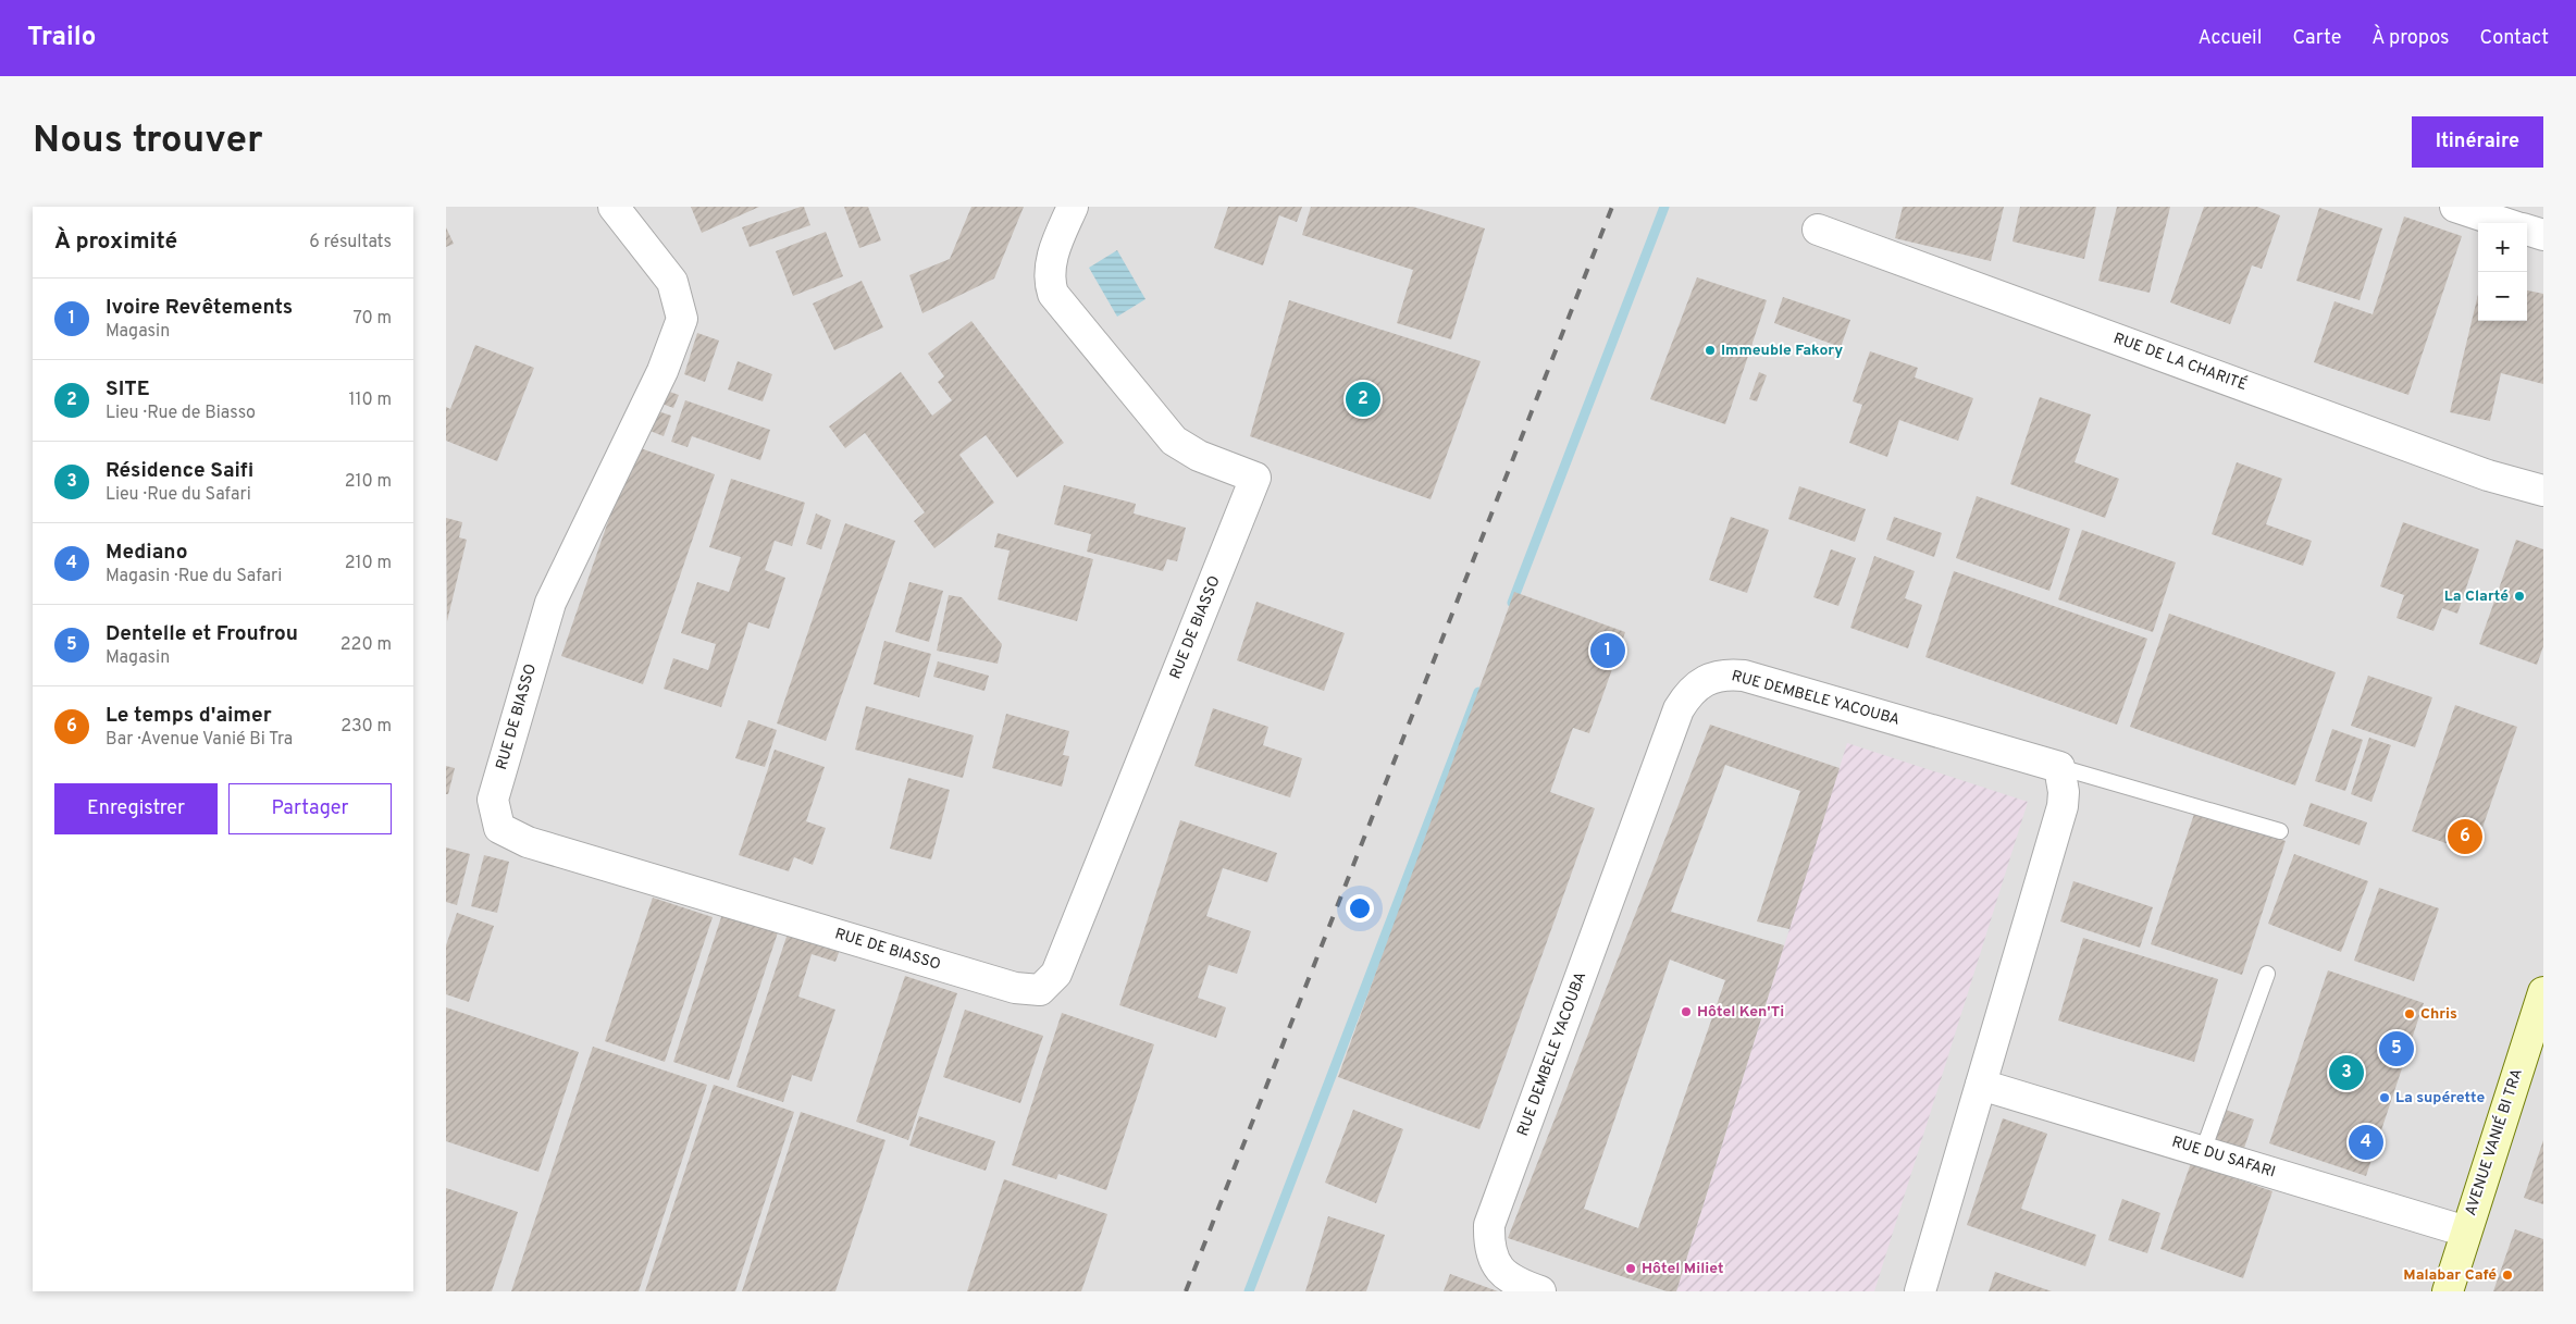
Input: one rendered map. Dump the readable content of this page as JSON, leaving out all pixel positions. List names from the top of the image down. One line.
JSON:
{"streets":{"street":["RUE DE LA CHARITÉ","RUE DE BIASSO","RUE DEMBELE YACOUBA","AVENUE VANIÉ BI TRA","RUE DU SAFARI"]},"crossings":[["AVENUE VANIÉ BI TRA","RUE DU SAFARI"]],"places":["Immeuble Fakory","La Clarté","Hôtel Ken'Ti","Chris","La supérette","Hôtel Miliet","Malabar Café"],"page":{"header":"Trailo","nav":["Accueil","Carte","À propos","Contact"],"buttons":["Itinéraire",["Enregistrer","Partager"]],"title":"Nous trouver","heading":["À proximité","6 résultats"],"map_buttons":["+","−"],"list":[{"mark":"1","name":"Ivoire Revêtements","note":"Magasin","value":"70 m"},{"mark":"2","name":"SITE","note":"Lieu · Rue de Biasso","value":"110 m"},{"mark":"3","name":"Résidence Saifi","note":"Lieu · Rue du Safari","value":"210 m"},{"mark":"4","name":"Mediano","note":"Magasin · Rue du Safari","value":"210 m"},{"mark":"5","name":"Dentelle et Froufrou","note":"Magasin","value":"220 m"},{"mark":"6","name":"Le temps d'aimer","note":"Bar · Avenue Vanié Bi Tra","value":"230 m"}],"pins":["2","1","6","5","3","4"]}}
